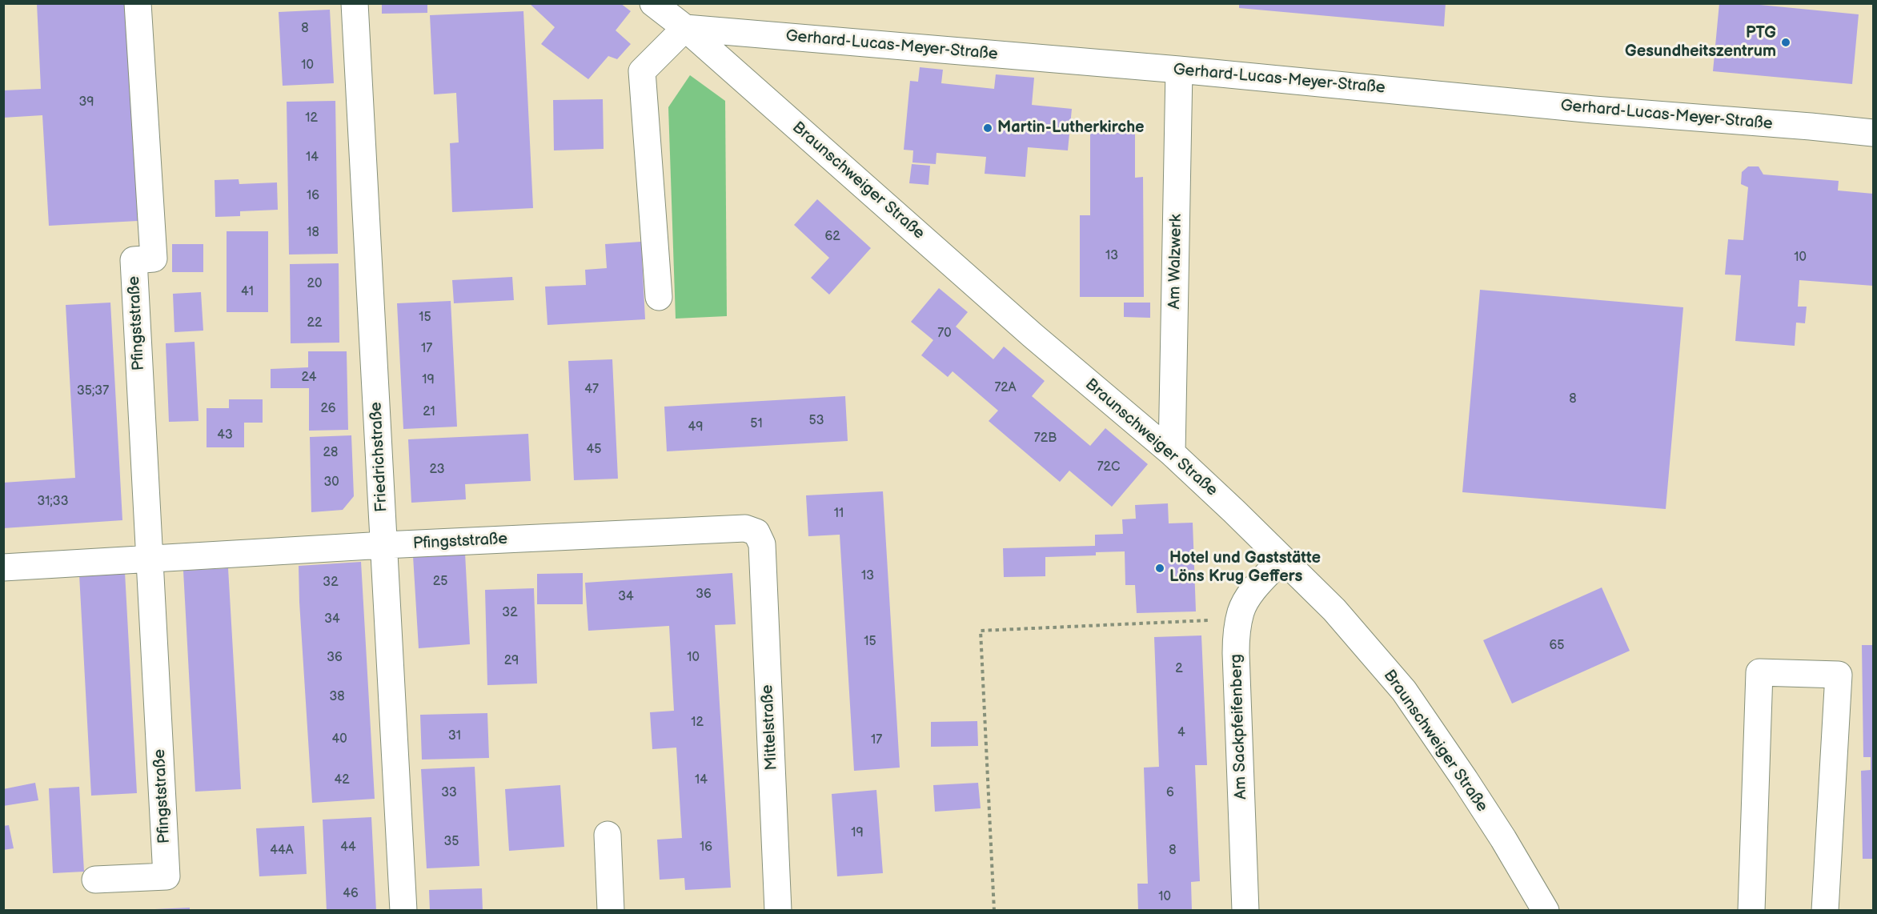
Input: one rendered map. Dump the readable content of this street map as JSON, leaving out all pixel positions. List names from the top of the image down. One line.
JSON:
{"streets":{"street":["Gerhard-Lucas-Meyer-Straße","Braunschweiger Straße","Am Walzwerk","Pfingststraße","Friedrichstraße","Am Sackpfeifenberg","Mittelstraße"]},"crossings":[["Gerhard-Lucas-Meyer-Straße","Braunschweiger Straße"],["Gerhard-Lucas-Meyer-Straße","Am Walzwerk"],["Braunschweiger Straße","Am Walzwerk"],["Braunschweiger Straße","Am Sackpfeifenberg"],["Pfingststraße","Friedrichstraße"],["Pfingststraße","Mittelstraße"]],"places":["PTG Gesundheitszentrum","Martin-Lutherkirche","Hotel und Gaststätte Löns Krug Geffers"],"house_numbers":["8","10","39","12","14","16","18","62","13","10","20","41","15","22","70","17","24","19","72A","47","35;37","8","26","21","53","51","49","43","72B","45","28","72C","23","30","31;33","11","13","25","32","36","34","32","34","15","65","36","10","29","2","38","12","4","31","40","17","42","14","33","6","19","35","44","16","44A","8","46","10"]}
